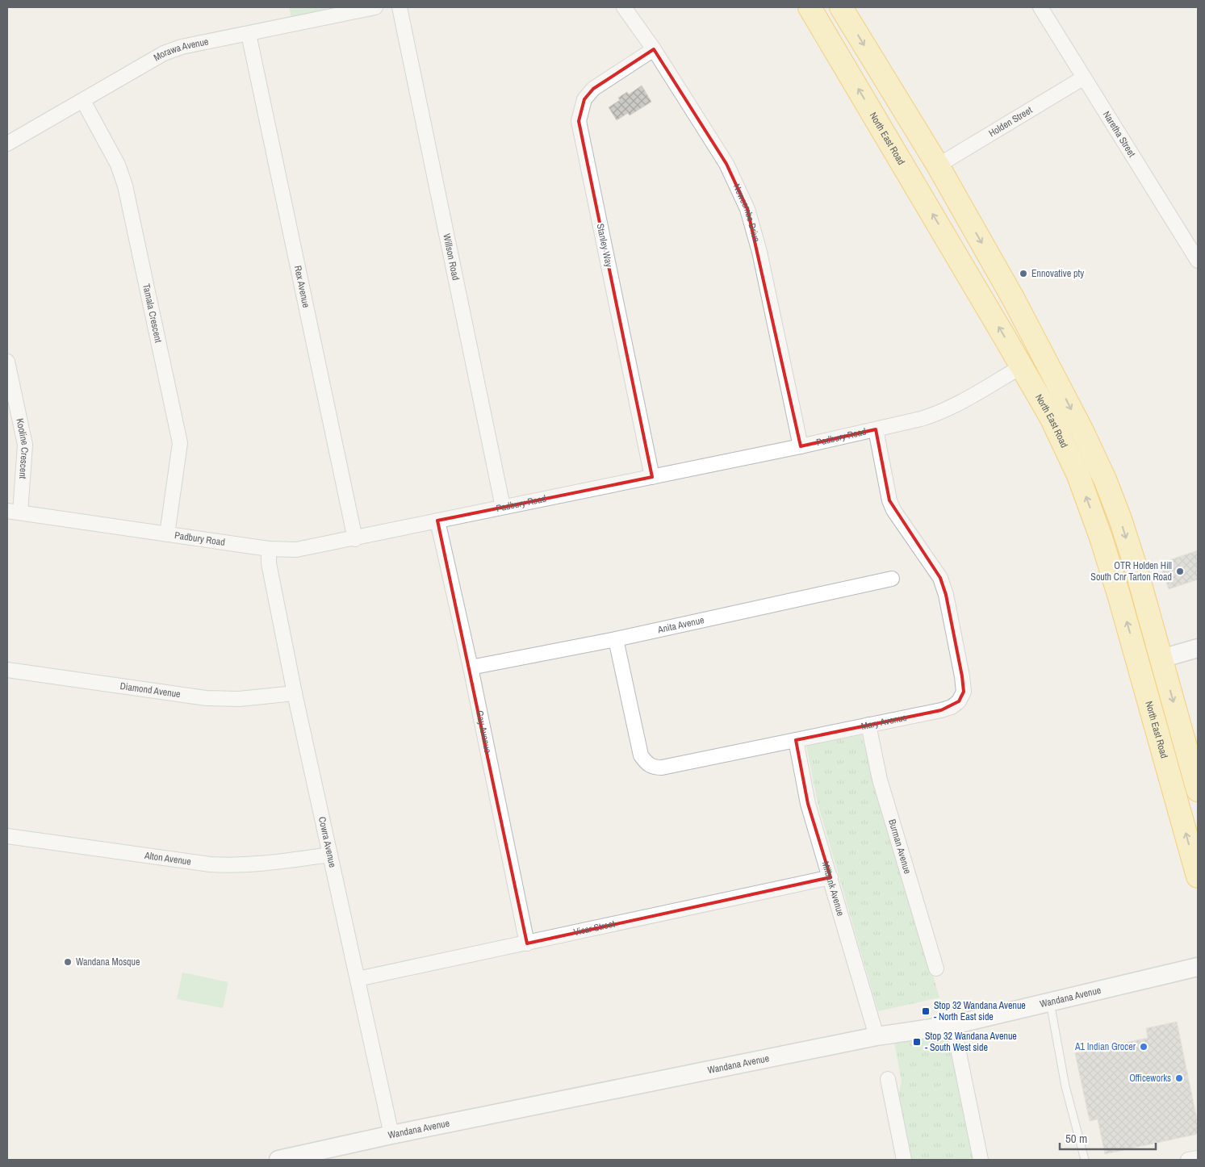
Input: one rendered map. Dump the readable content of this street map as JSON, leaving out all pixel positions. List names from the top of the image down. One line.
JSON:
{"streets":{"highway":["North East Road"],"street":["Morawa Avenue","Holden Street","Naretha Street","Newcombe Drive","Stanley Way","Willson Road","Rex Avenue","Tamala Crescent","Padbury Road","Kooline Crescent","Anita Avenue","Diamond Avenue","Mary Avenue","Gay Avenue","Cowra Avenue","Burman Avenue","Alton Avenue","Milbank Avenue","Vicar Street","Wandana Avenue"]},"crossings":[["Morawa Avenue","Rex Avenue"],["Morawa Avenue","Tamala Crescent"],["Holden Street","Naretha Street"],["North East Road","Padbury Road"],["Newcombe Drive","Stanley Way"],["Newcombe Drive","Padbury Road"],["Stanley Way","Padbury Road"],["Willson Road","Padbury Road"],["Rex Avenue","Padbury Road"],["Tamala Crescent","Padbury Road"],["Padbury Road","Kooline Crescent"],["Padbury Road","Mary Avenue"],["Padbury Road","Gay Avenue"],["Padbury Road","Cowra Avenue"],["Anita Avenue","Mary Avenue"],["Anita Avenue","Gay Avenue"],["Diamond Avenue","Cowra Avenue"],["Mary Avenue","Burman Avenue"],["Mary Avenue","Milbank Avenue"],["Gay Avenue","Vicar Street"],["Cowra Avenue","Alton Avenue"],["Cowra Avenue","Vicar Street"],["Cowra Avenue","Wandana Avenue"],["Milbank Avenue","Vicar Street"],["Milbank Avenue","Wandana Avenue"]],"places":{"other":["Ennovative pty","OTR Holden Hill South Cnr Tarton Road","Wandana Mosque","A1 Indian Grocer","Officeworks"],"transit":["Stop 32 Wandana Avenue - North East side","Stop 32 Wandana Avenue - South West side"]},"scale_bar":"50 m"}
